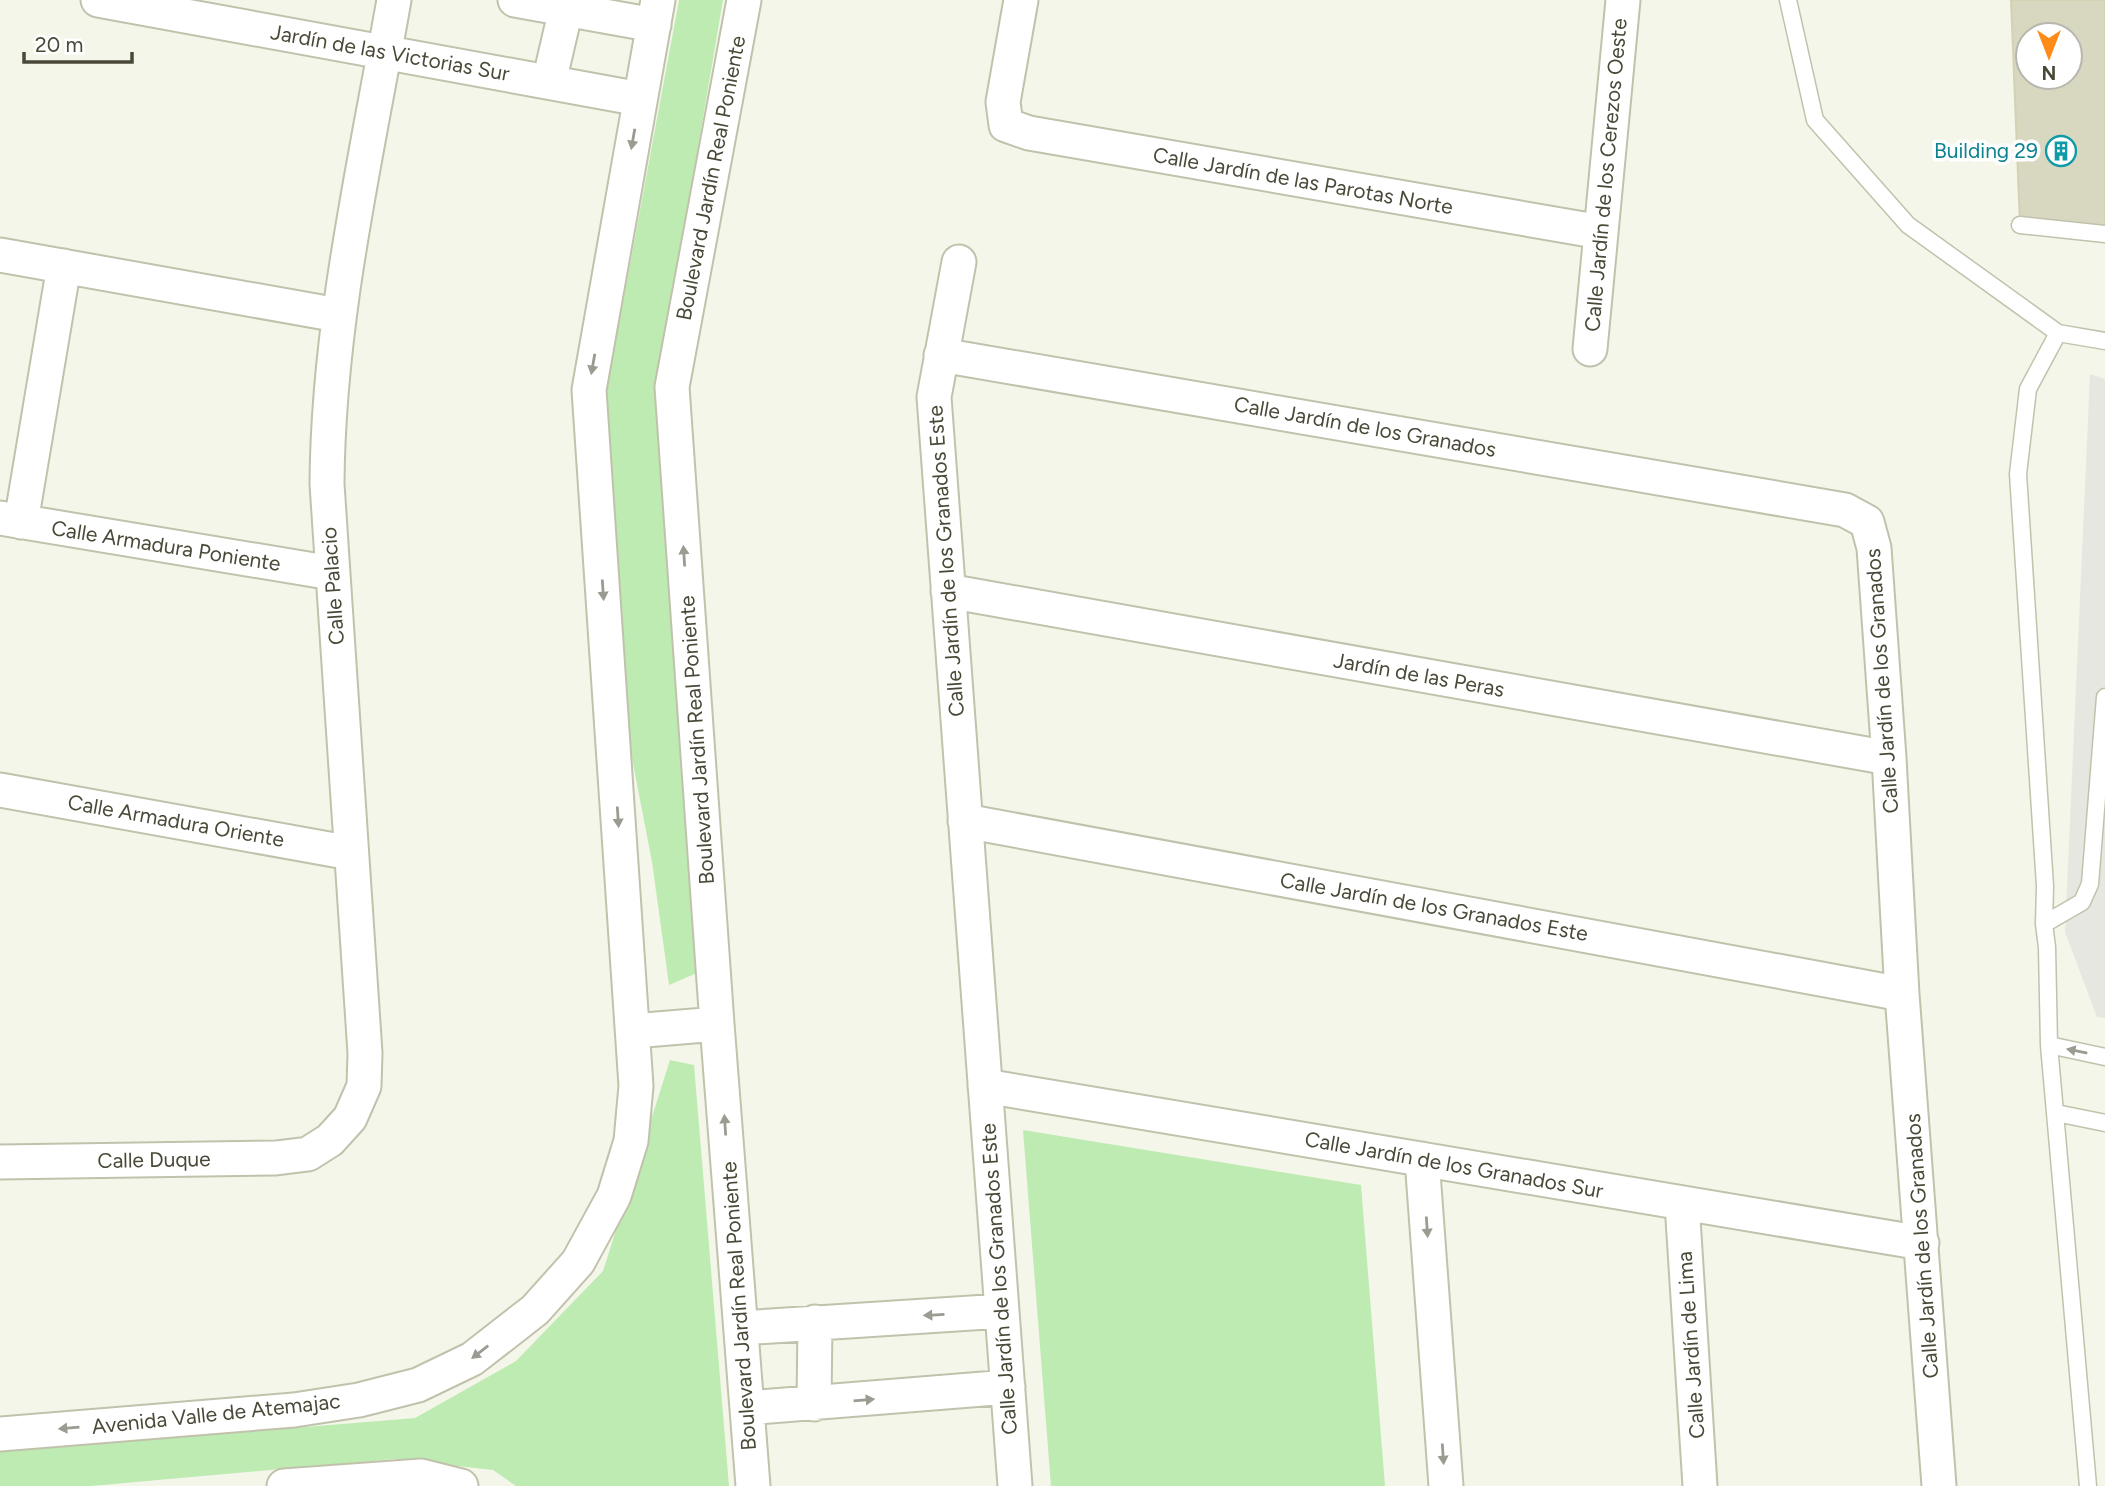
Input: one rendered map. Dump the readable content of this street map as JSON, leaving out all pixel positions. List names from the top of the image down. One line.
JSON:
{"streets":{"street":["Jardín de las Victorias Sur","Calle Jardín de los Cerezos Oeste","Boulevard Jardín Real Poniente","Calle Jardín de las Parotas Norte","Calle Jardín de los Granados","Calle Armadura Poniente","Calle Jardín de los Granados Este","Calle Palacio","Jardín de las Peras","Calle Armadura Oriente","Calle Duque","Calle Jardín de los Granados Sur","Calle Jardín de Lima","Avenida Valle de Atemajac"]},"crossings":[["Jardín de las Victorias Sur","Calle Palacio"],["Calle Jardín de los Cerezos Oeste","Calle Jardín de las Parotas Norte"],["Calle Jardín de los Granados","Calle Jardín de los Granados Este"],["Calle Jardín de los Granados","Jardín de las Peras"],["Calle Jardín de los Granados","Calle Jardín de los Granados Sur"],["Calle Armadura Poniente","Calle Palacio"],["Calle Jardín de los Granados Este","Jardín de las Peras"],["Calle Jardín de los Granados Este","Calle Jardín de los Granados Sur"],["Calle Palacio","Calle Armadura Oriente"],["Calle Palacio","Calle Duque"],["Calle Jardín de los Granados Sur","Calle Jardín de Lima"]],"one_way":["Avenida Valle de Atemajac"],"places":{"building":["Building 29"]},"scale_bar":"20 m","north":"bottom"}
